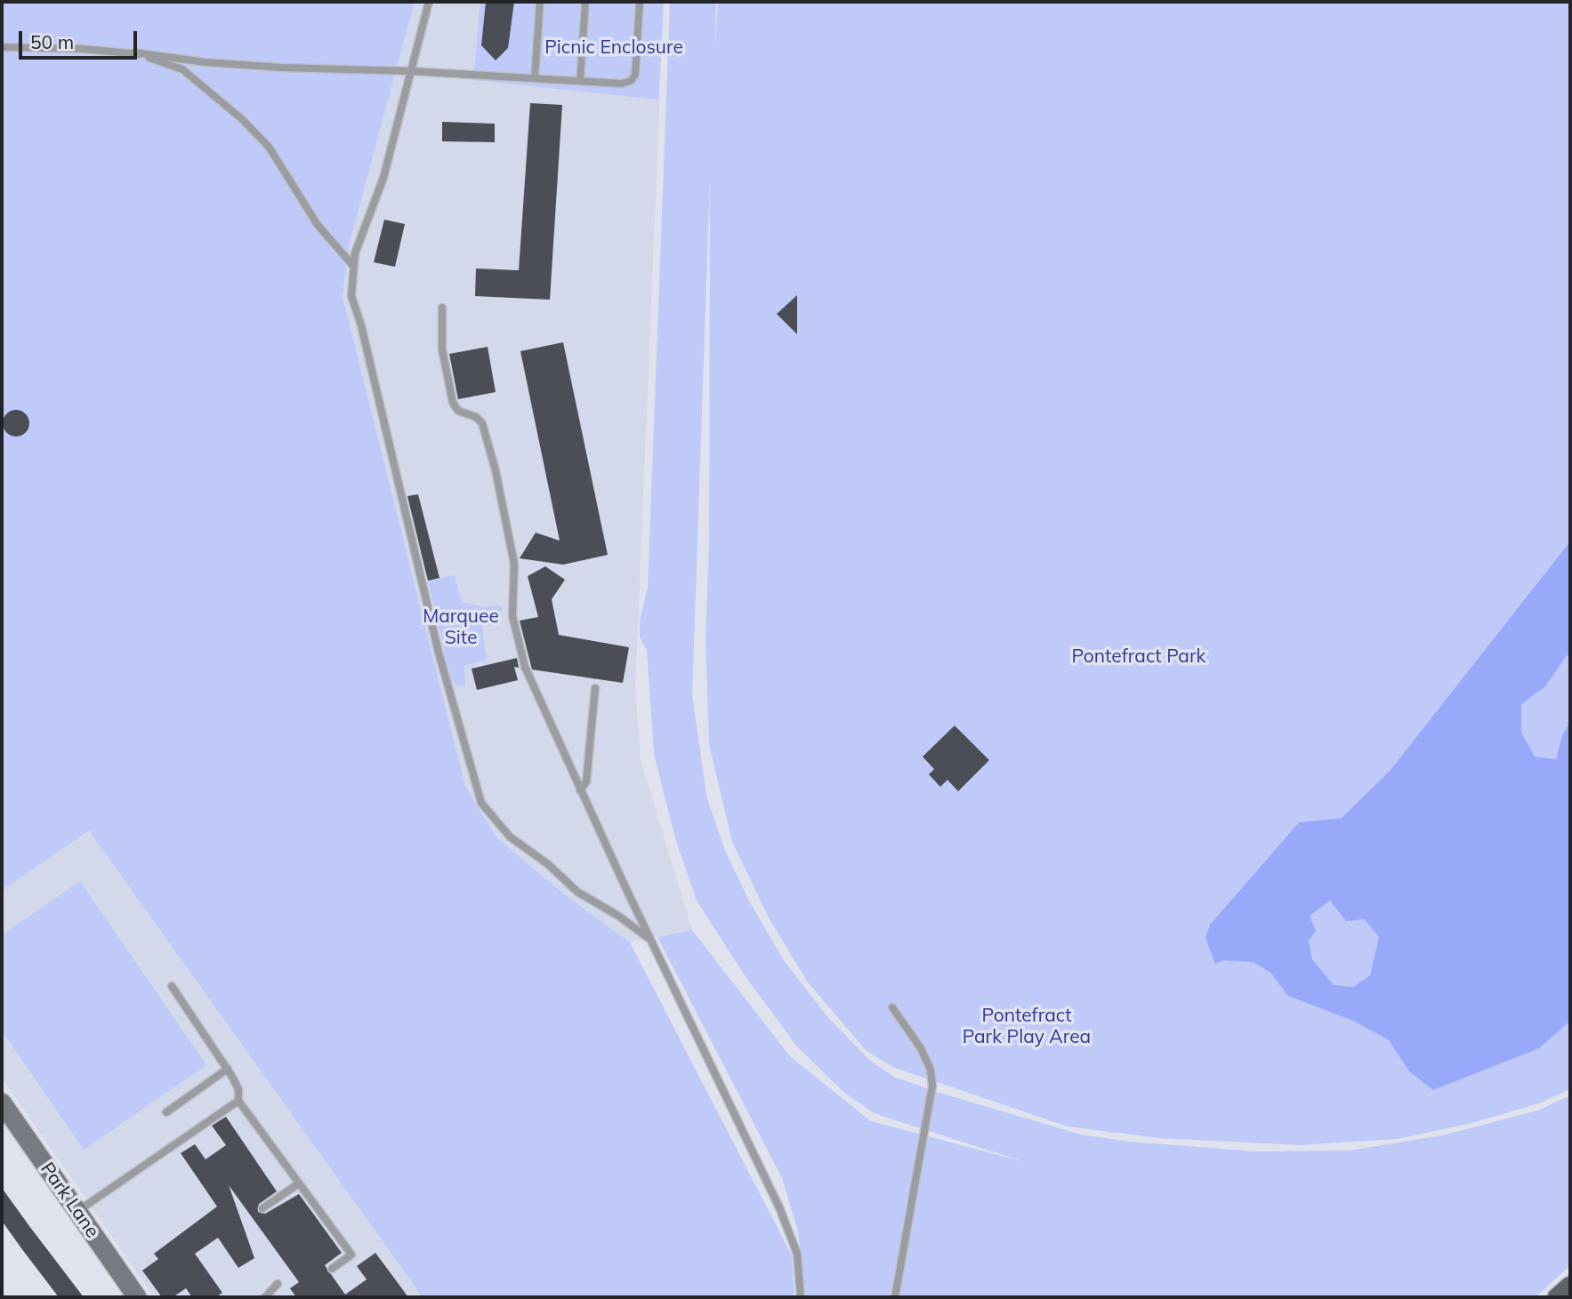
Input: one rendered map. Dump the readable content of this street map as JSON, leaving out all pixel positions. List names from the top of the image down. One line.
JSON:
{"streets":{"main road":["Park Lane"]},"parks":["Picnic Enclosure","Marquee Site","Pontefract Park","Pontefract Park Play Area"],"scale_bar":"50 m"}
